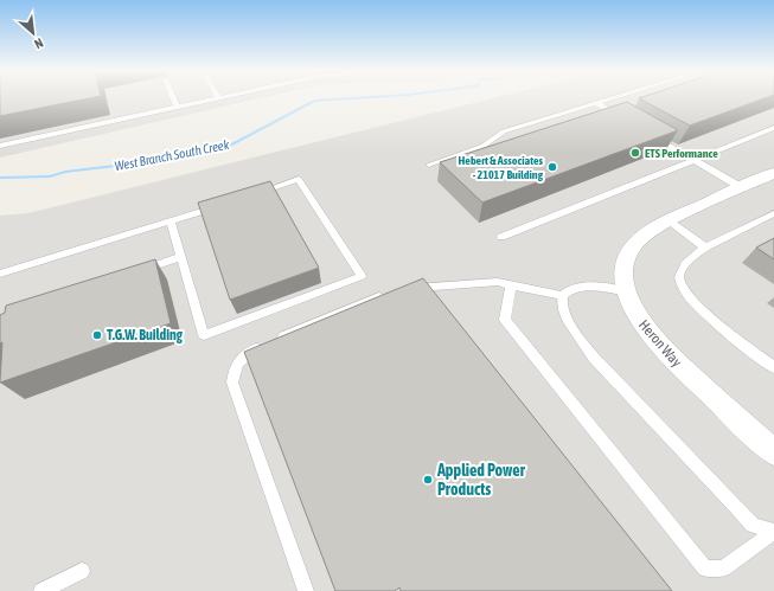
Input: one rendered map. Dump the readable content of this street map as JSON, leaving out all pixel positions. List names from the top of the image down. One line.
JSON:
{"streets":{"street":["Heron Way"]},"water":["West Branch South Creek"],"places":["ETS Performance","Hebert & Associates - 21017 Building","T.G.W. Building","Applied Power Products"],"north":"bottom right"}
